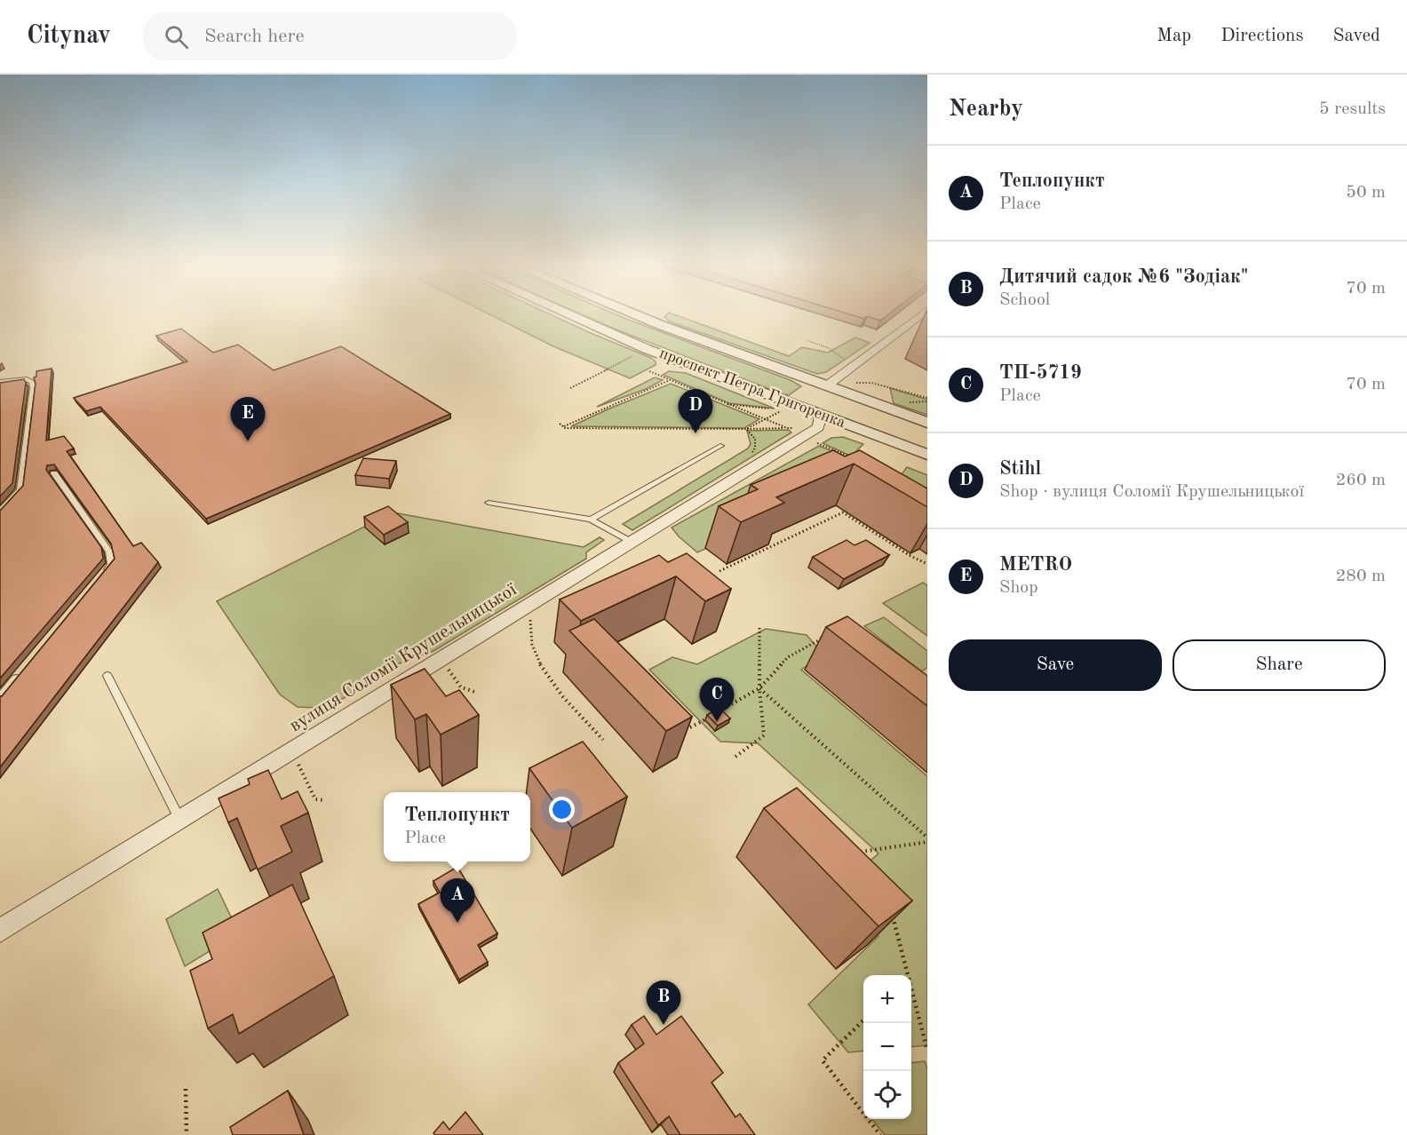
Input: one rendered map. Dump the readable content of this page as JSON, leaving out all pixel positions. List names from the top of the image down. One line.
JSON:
{"streets":{"street":["проспект Петра Григоренка","вулиця Соломії Крушельницької"]},"crossings":[["проспект Петра Григоренка","вулиця Соломії Крушельницької"]],"page":{"header":"Citynav","search":"Search here","nav":["Map","Directions","Saved"],"heading":["Nearby","5 results"],"list":[{"mark":"A","name":"Теплопункт","note":"Place","value":"50 m"},{"mark":"B","name":"Дитячий садок №6 \"Зодіак\"","note":"School","value":"70 m"},{"mark":"C","name":"ТП-5719","note":"Place","value":"70 m"},{"mark":"D","name":"Stihl","note":"Shop · вулиця Соломії Крушельницької","value":"260 m"},{"mark":"E","name":"METRO","note":"Shop","value":"280 m"}],"pins":["D","E","C","A","B"],"buttons":["Save","Share"],"popup":["Теплопункт","Place"],"map_buttons":["+","−"]}}
